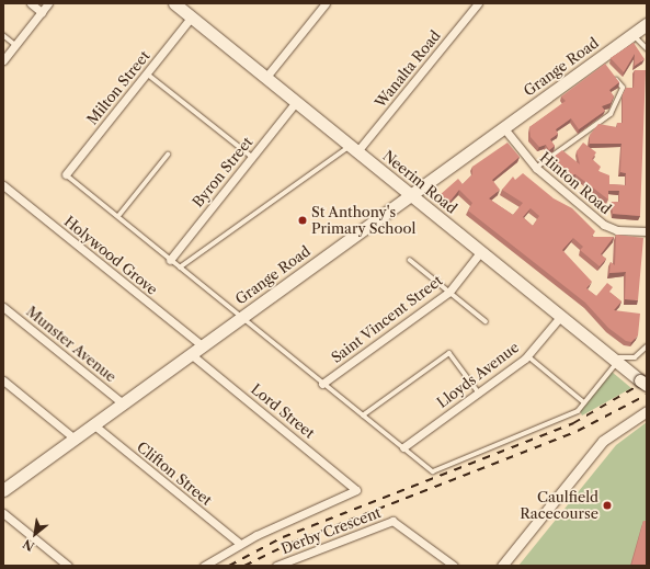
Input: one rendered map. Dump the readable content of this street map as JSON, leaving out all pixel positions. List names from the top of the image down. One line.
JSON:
{"streets":{"main road":["Grange Road","Neerim Road"],"street":["Wanalta Road","Milton Street","Byron Street","Hinton Road","Holywood Grove","Saint Vincent Street","Munster Avenue","Lloyds Avenue","Lord Street","Clifton Street","Derby Crescent"]},"crossings":[["Grange Road","Neerim Road"],["Grange Road","Hinton Road"],["Grange Road","Holywood Grove"],["Grange Road","Munster Avenue"],["Grange Road","Lord Street"],["Grange Road","Clifton Street"],["Wanalta Road","Neerim Road"],["Milton Street","Neerim Road"],["Byron Street","Neerim Road"],["Neerim Road","Saint Vincent Street"],["Neerim Road","Lloyds Avenue"],["Lord Street","Clifton Street"]],"places":["St Anthony's Primary School","Caulfield Racecourse"],"north":"bottom left"}
